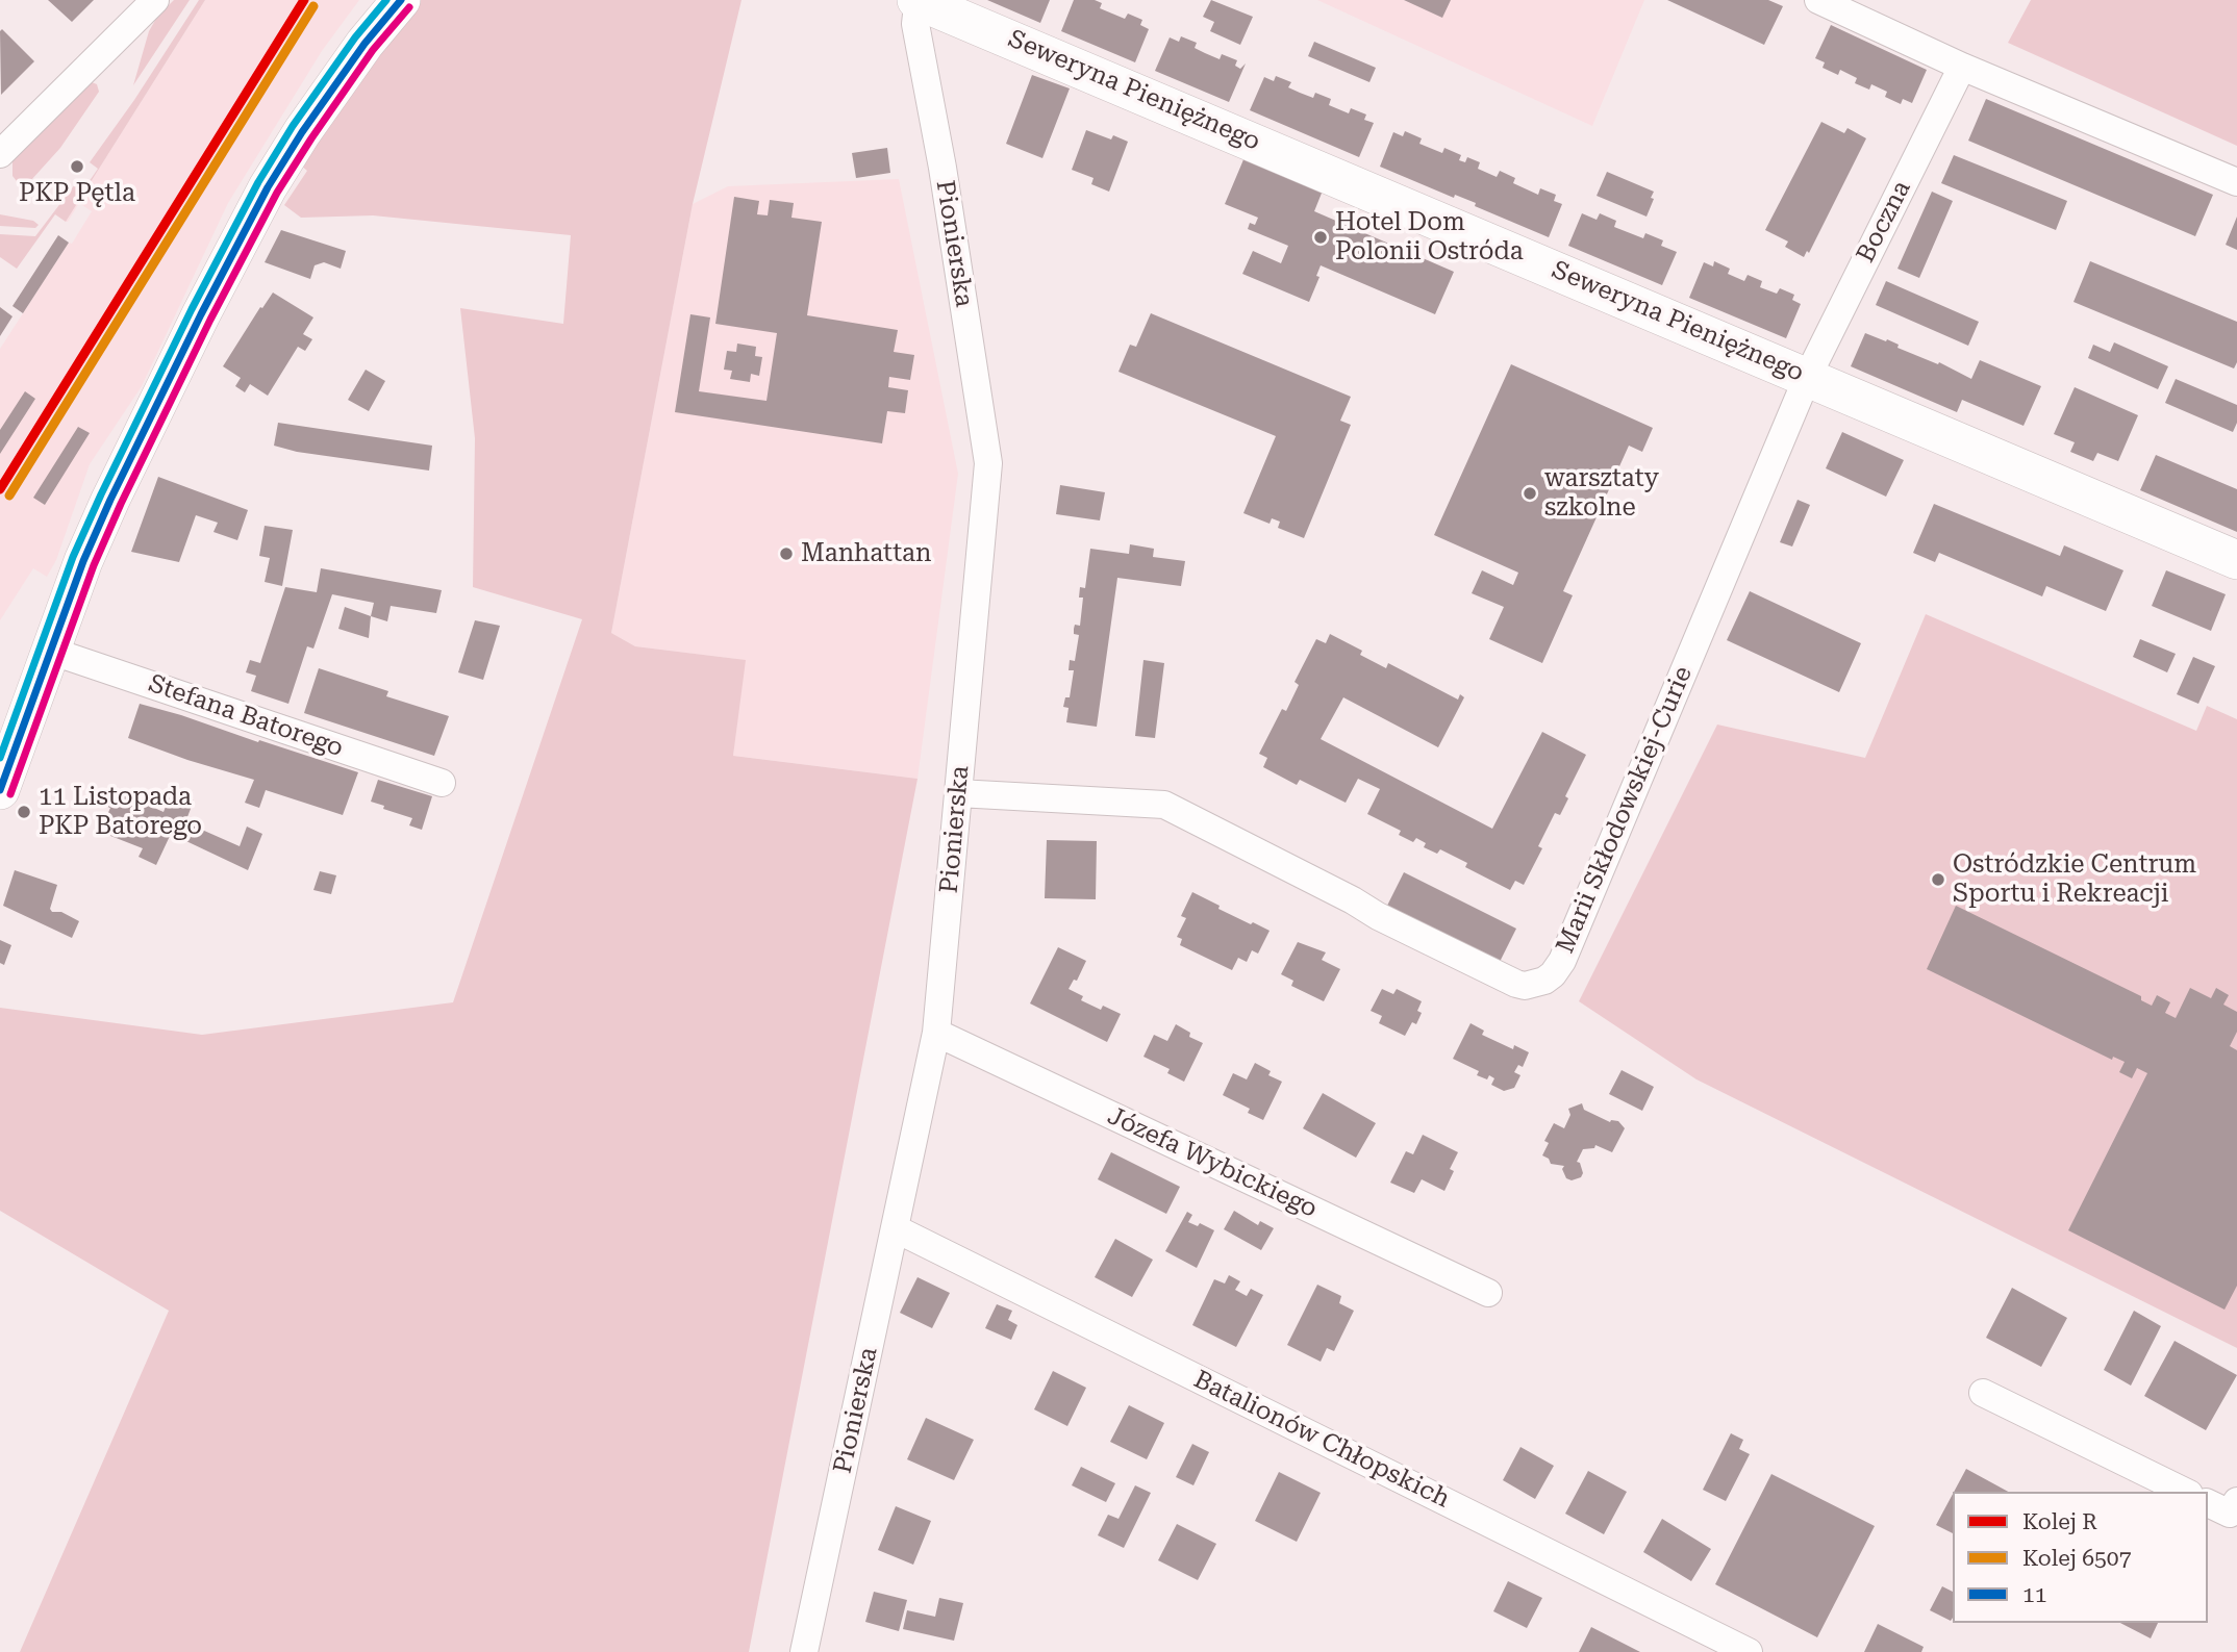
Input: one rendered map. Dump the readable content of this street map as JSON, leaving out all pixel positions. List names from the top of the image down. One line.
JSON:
{"streets":{"street":["Seweryna Pieniężnego","Boczna","Pionierska","Stefana Batorego","Marii Skłodowskiej-Curie","Józefa Wybickiego","Batalionów Chłopskich"]},"crossings":[["Seweryna Pieniężnego","Boczna"],["Seweryna Pieniężnego","Pionierska"],["Seweryna Pieniężnego","Marii Skłodowskiej-Curie"],["Boczna","Marii Skłodowskiej-Curie"],["Pionierska","Marii Skłodowskiej-Curie"],["Pionierska","Józefa Wybickiego"],["Pionierska","Batalionów Chłopskich"]],"places":["PKP Pętla","Hotel Dom Polonii Ostróda","warsztaty szkolne","Manhattan","11 Listopada PKP Batorego","Ostródzkie Centrum Sportu i Rekreacji"],"lines":["rail line R","transit line 11","rail line 6507"],"legend":["Kolej R","Kolej 6507","11"]}
